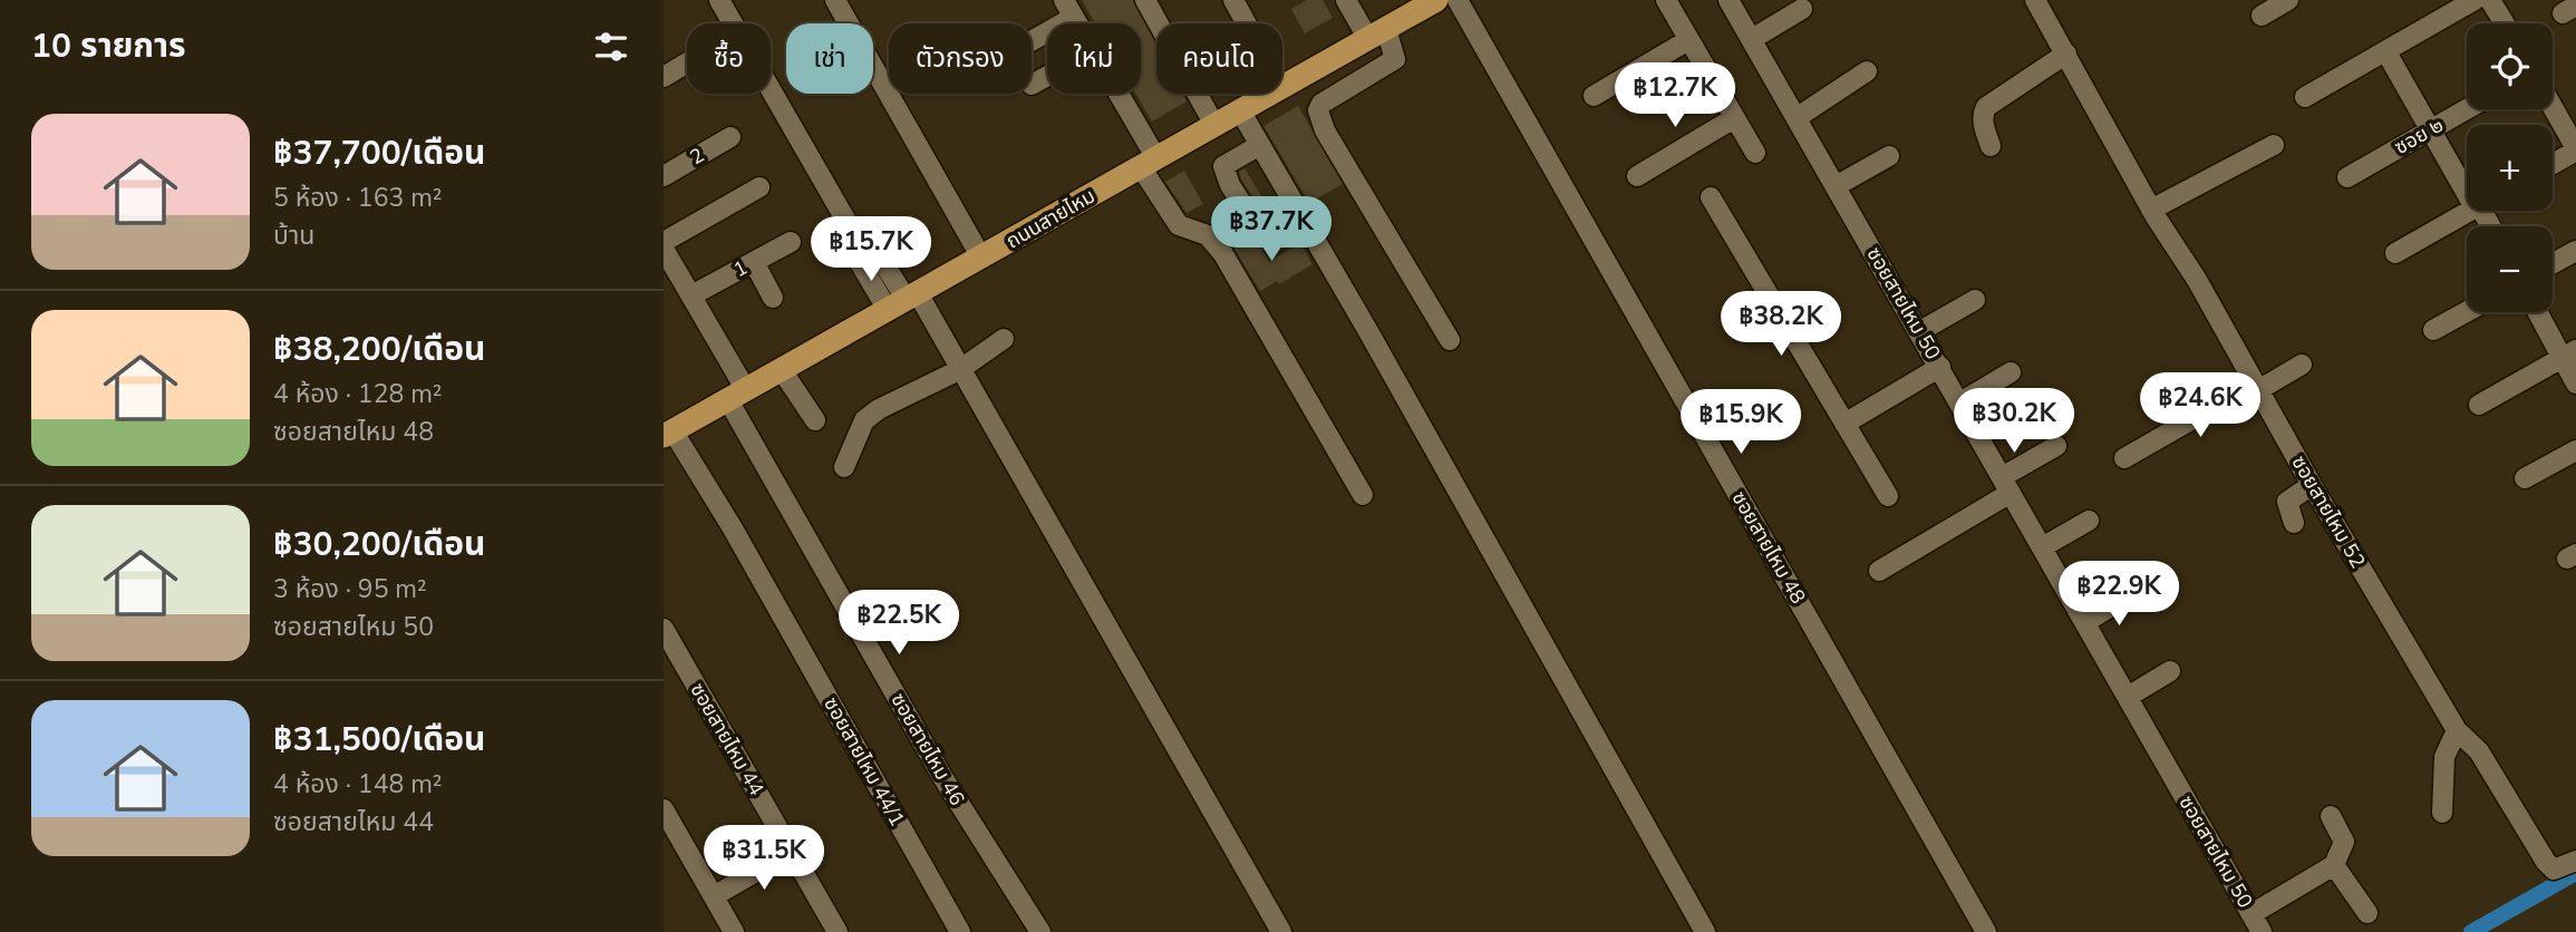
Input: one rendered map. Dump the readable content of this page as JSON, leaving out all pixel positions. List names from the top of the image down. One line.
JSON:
{"streets":{"main road":["ถนนสายไหม"],"street":["ซอย ๒","2","1","ซอยสายไหม 50","ซอยสายไหม 52","ซอยสายไหม 48","ซอยสายไหม 44","ซอยสายไหม 46","ซอยสายไหม 44/1"]},"crossings":[["ถนนสายไหม","ซอยสายไหม 46"],["ถนนสายไหม","ซอยสายไหม 44/1"],["1","ซอยสายไหม 46"]],"page":{"heading":"10 รายการ","map_buttons":["+","−"],"chip":["ซื้อ","เช่า","ตัวกรอง","ใหม่","คอนโด"],"price":["฿12.7K","฿37.7K","฿15.7K","฿38.2K","฿24.6K","฿30.2K","฿15.9K","฿22.9K","฿22.5K","฿31.5K"],"list":[{"name":"฿37,700/เดือน","note":"5 ห้อง · 163 m² · บ้าน"},{"name":"฿38,200/เดือน","note":"4 ห้อง · 128 m² · ซอยสายไหม 48"},{"name":"฿30,200/เดือน","note":"3 ห้อง · 95 m² · ซอยสายไหม 50"},{"name":"฿31,500/เดือน","note":"4 ห้อง · 148 m² · ซอยสายไหม 44"}]}}
